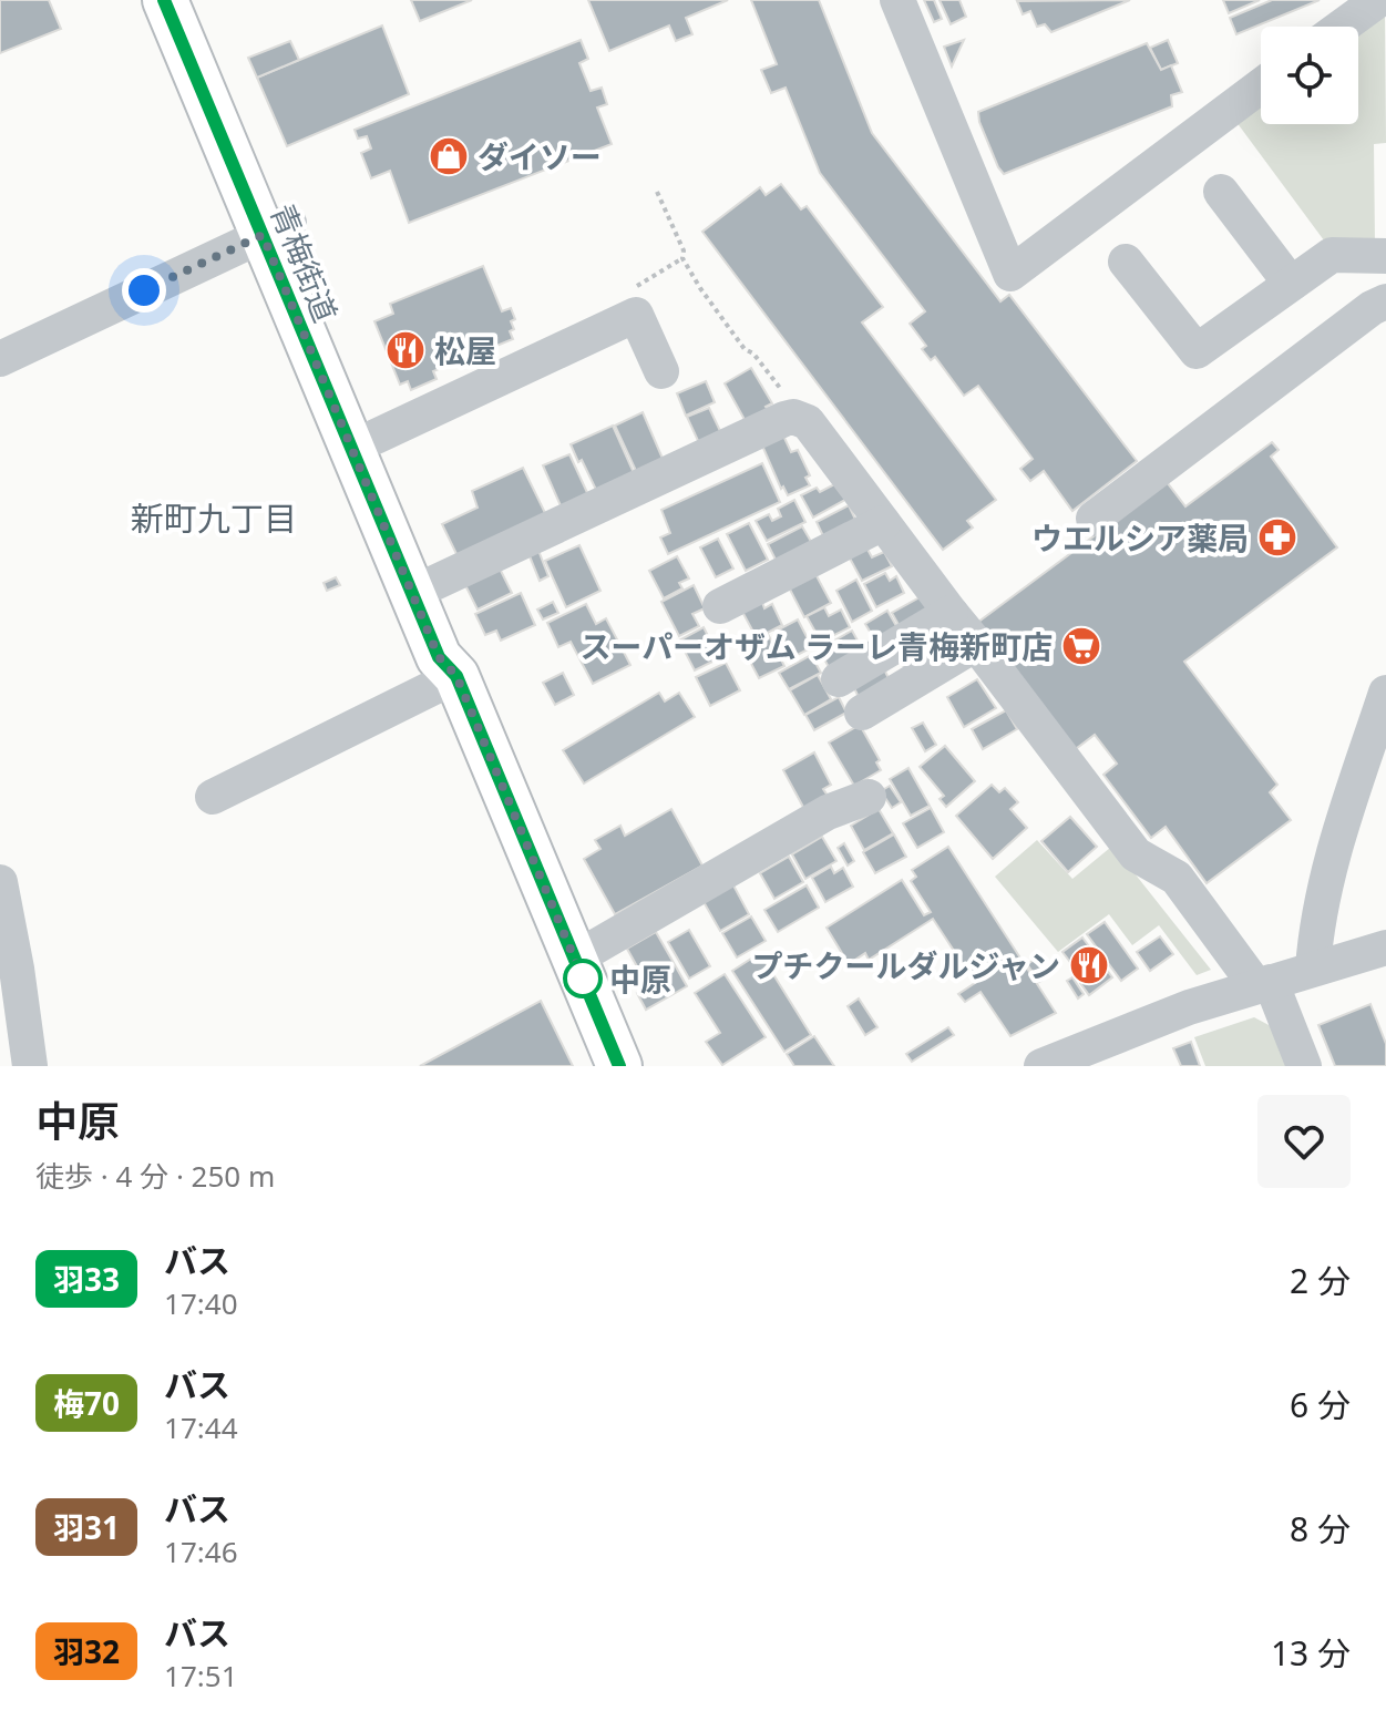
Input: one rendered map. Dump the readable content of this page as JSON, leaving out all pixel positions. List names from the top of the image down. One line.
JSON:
{"streets":{"main road":["青梅街道"]},"districts":["新町九丁目"],"places":{"shop":["ダイソー"],"restaurant":["松屋","プチクールダルジャン"],"pharmacy":["ウエルシア薬局"],"supermarket":["スーパーオザム ラーレ青梅新町店"],"other":["中原"]},"lines":["bus line 羽33"],"page":{"heading":["中原","徒歩 · 4 分 · 250 m"],"list":[{"mark":"羽33","name":"バス","note":"17:40","value":"2 分"},{"mark":"梅70","name":"バス","note":"17:44","value":"6 分"},{"mark":"羽31","name":"バス","note":"17:46","value":"8 分"},{"mark":"羽32","name":"バス","note":"17:51","value":"13 分"}]}}
